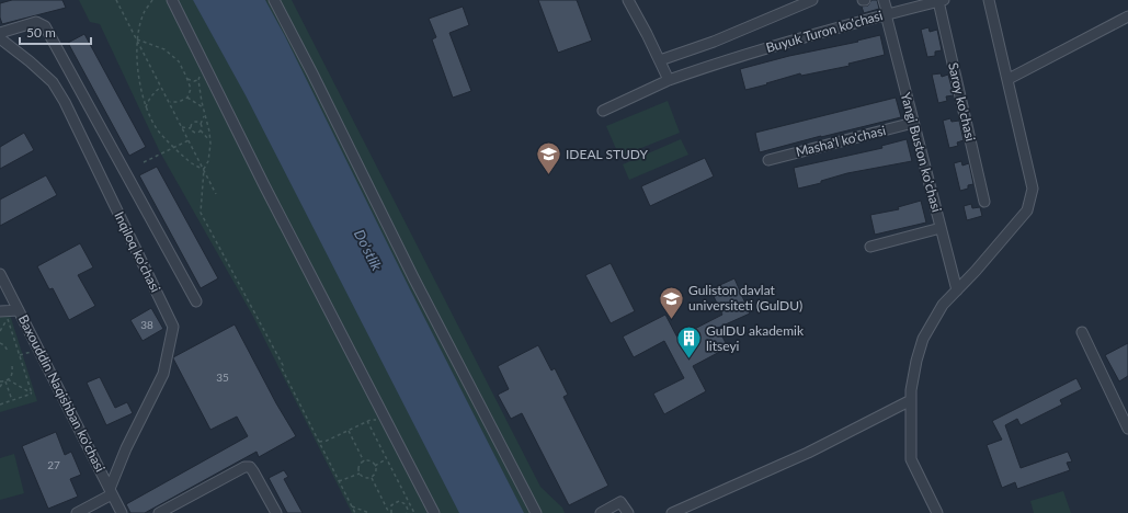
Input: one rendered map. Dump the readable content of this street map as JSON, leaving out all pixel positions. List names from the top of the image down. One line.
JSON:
{"streets":{"street":["Buyuk Turon ko'chasi","Saroy ko'chasi","Masha'l ko'chasi","Yangi Buston ko'chasi","Inqiloq ko'chasi","Baxouddin Naqishban ko'chasi"]},"crossings":[["Buyuk Turon ko'chasi","Saroy ko'chasi"],["Buyuk Turon ko'chasi","Yangi Buston ko'chasi"],["Masha'l ko'chasi","Yangi Buston ko'chasi"],["Inqiloq ko'chasi","Baxouddin Naqishban ko'chasi"]],"water":["Do'stlik"],"places":{"school or university":["IDEAL STUDY","Guliston davlat universiteti (GulDU)"],"building":["GulDU akademik litseyi"]},"house_numbers":["38","35","27"],"scale_bar":"50 m"}
